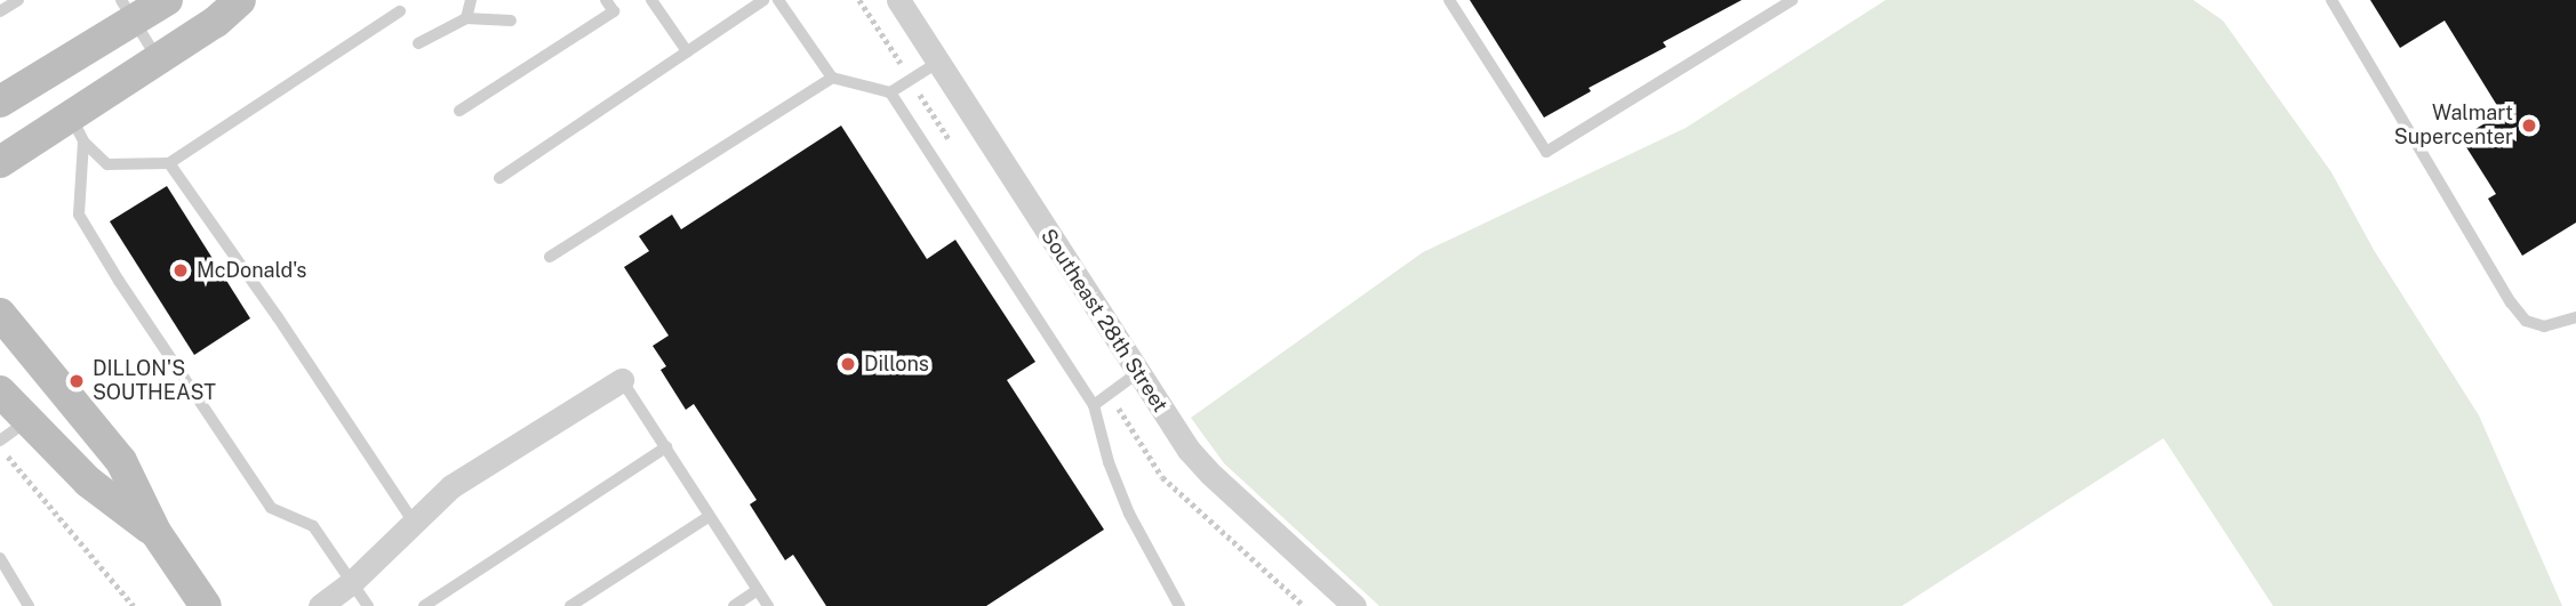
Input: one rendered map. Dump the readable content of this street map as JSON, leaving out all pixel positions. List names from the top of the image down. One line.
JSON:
{"streets":{"street":["Southeast 28th Street"]},"places":["Walmart Supercenter","McDonald's","Dillons","DILLON'S SOUTHEAST"]}
